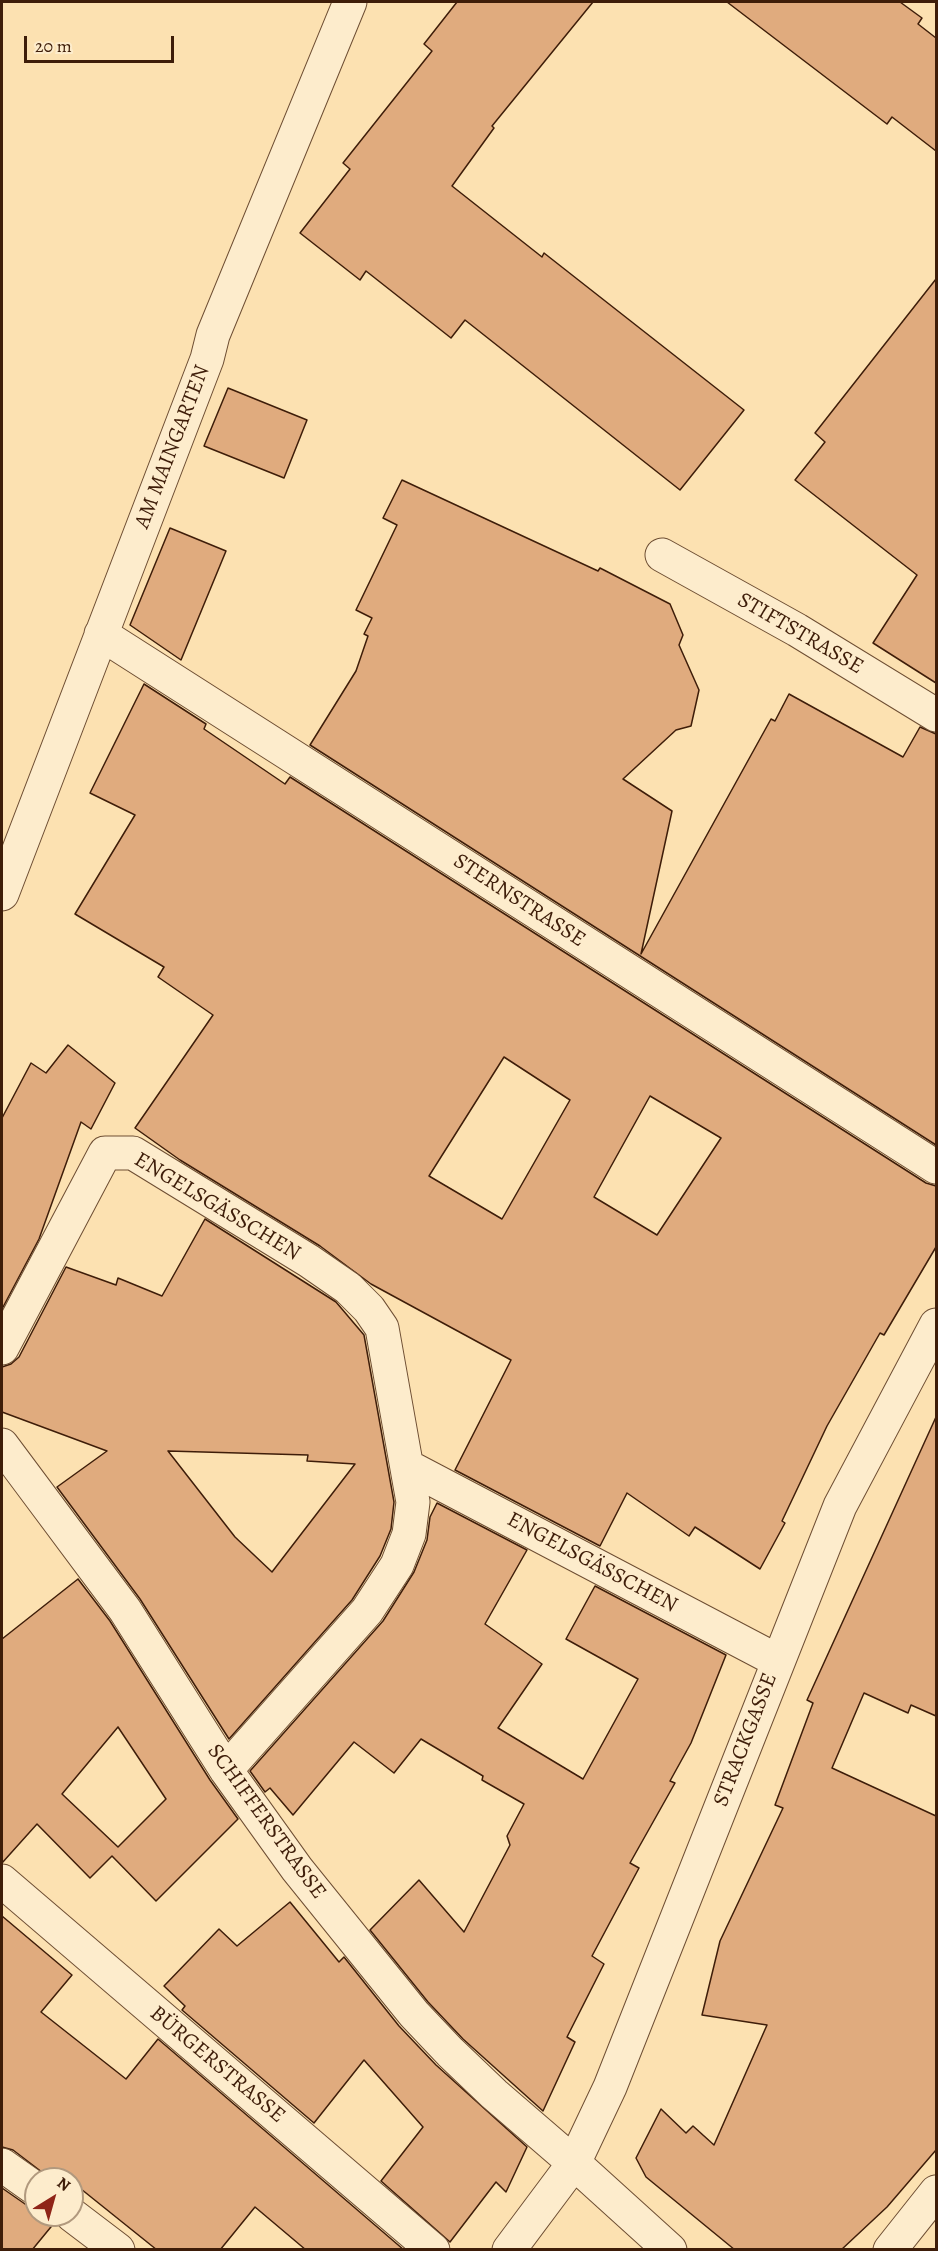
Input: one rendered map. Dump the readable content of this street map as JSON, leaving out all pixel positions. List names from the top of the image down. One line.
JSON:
{"streets":{"street":["AM MAINGARTEN","STIFTSTRASSE","STERNSTRASSE","ENGELSGÄSSCHEN","STRACKGASSE","SCHIFFERSTRASSE","BÜRGERSTRASSE"]},"crossings":[["AM MAINGARTEN","STERNSTRASSE"],["ENGELSGÄSSCHEN","STRACKGASSE"],["ENGELSGÄSSCHEN","SCHIFFERSTRASSE"],["STRACKGASSE","SCHIFFERSTRASSE"]],"scale_bar":"20 m","north":"top right"}
